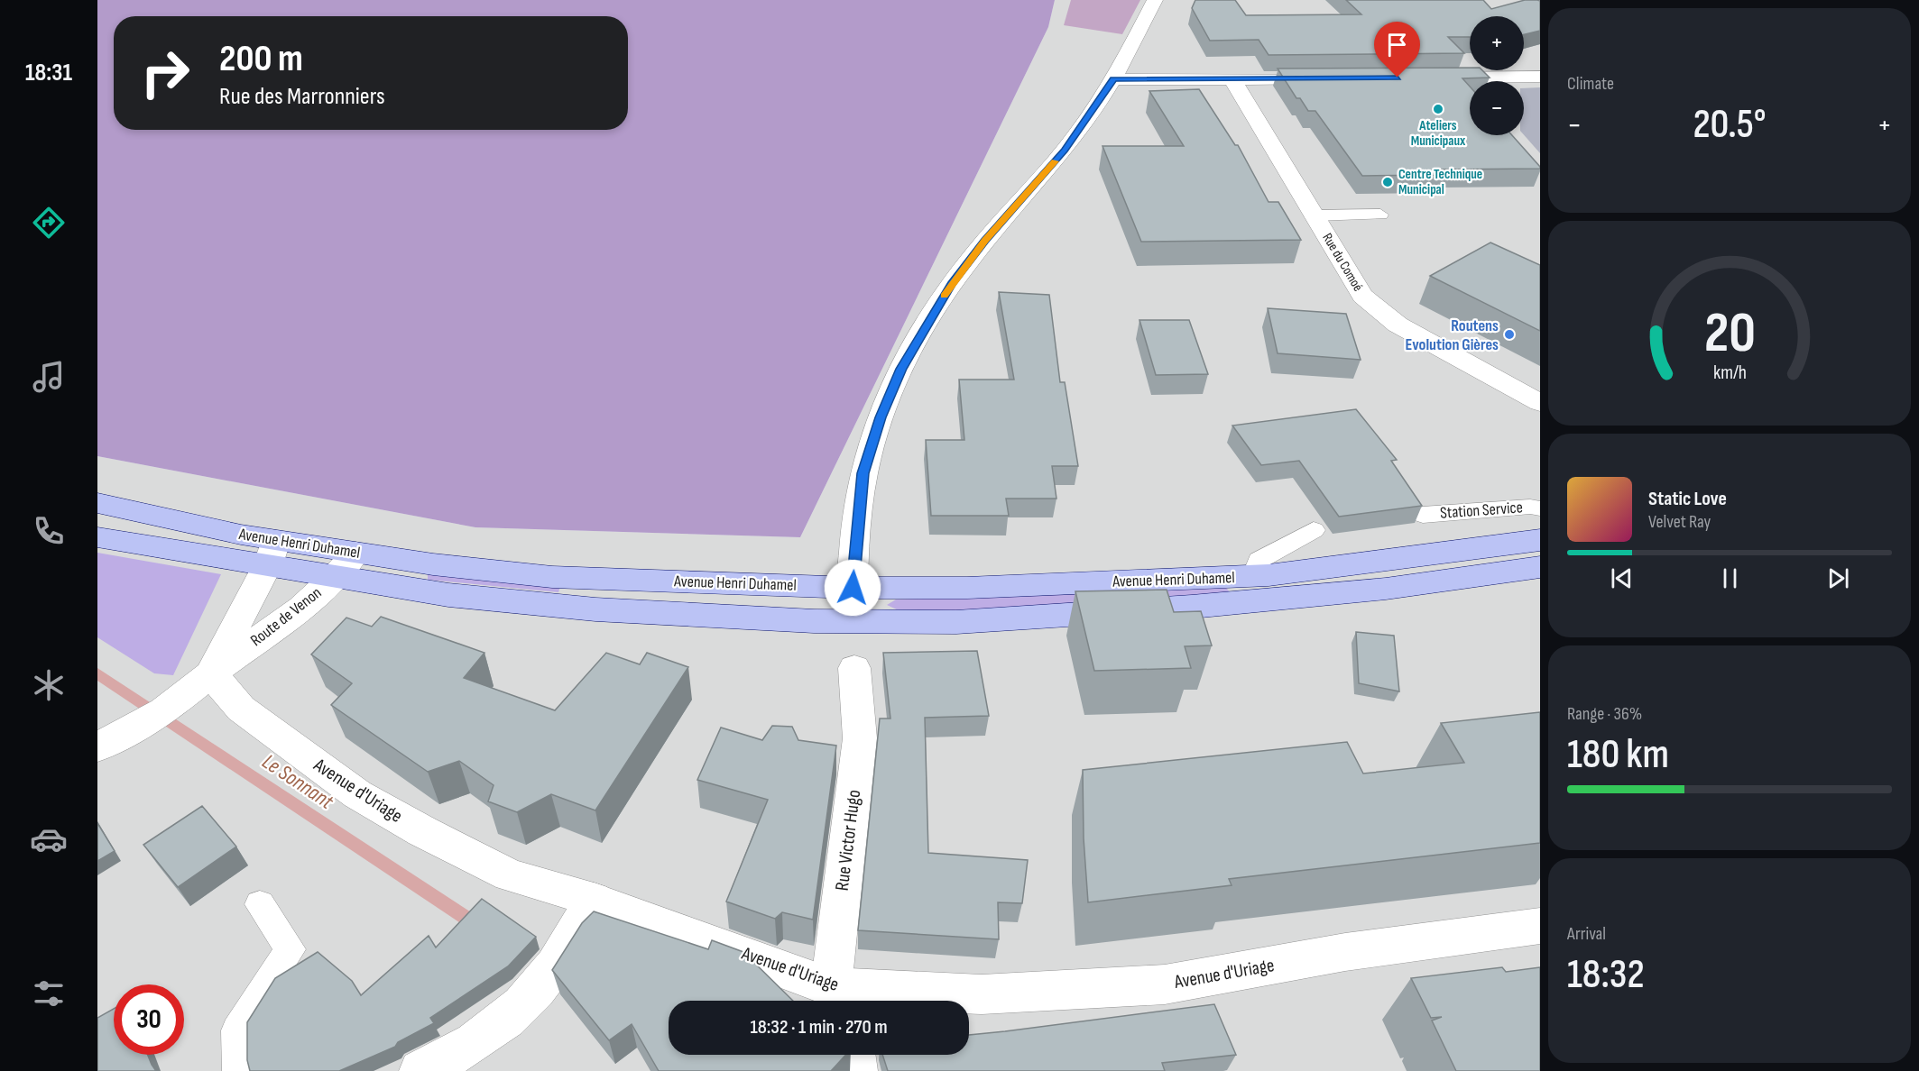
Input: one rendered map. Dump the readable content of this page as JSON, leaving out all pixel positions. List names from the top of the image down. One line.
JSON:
{"streets":{"main road":["Avenue Henri Duhamel"],"street":["Rue du Comoé","Route de Venon","Avenue d'Uriage","Rue Victor Hugo"],"lane":["Station Service"]},"crossings":[["Avenue Henri Duhamel","Route de Venon"],["Route de Venon","Avenue d'Uriage"],["Avenue d'Uriage","Rue Victor Hugo"]],"water":["Le Sonnant"],"places":["Ateliers Municipaux","Centre Technique Municipal","Routens Evolution Gières"],"page":{"tabs":"18:31","tile":["Climate",["Range · 36%","180 km"],["Arrival","18:32"]],"map_buttons":["+","−"],"turn":["200 m","Rue des Marronniers"],"heat":["−","20.5°","+"],"song":["Static Love","Velvet Ray"],"limit":"30","trip":"18:32 · 1 min · 270 m","gauge":["20","km/h"]}}
